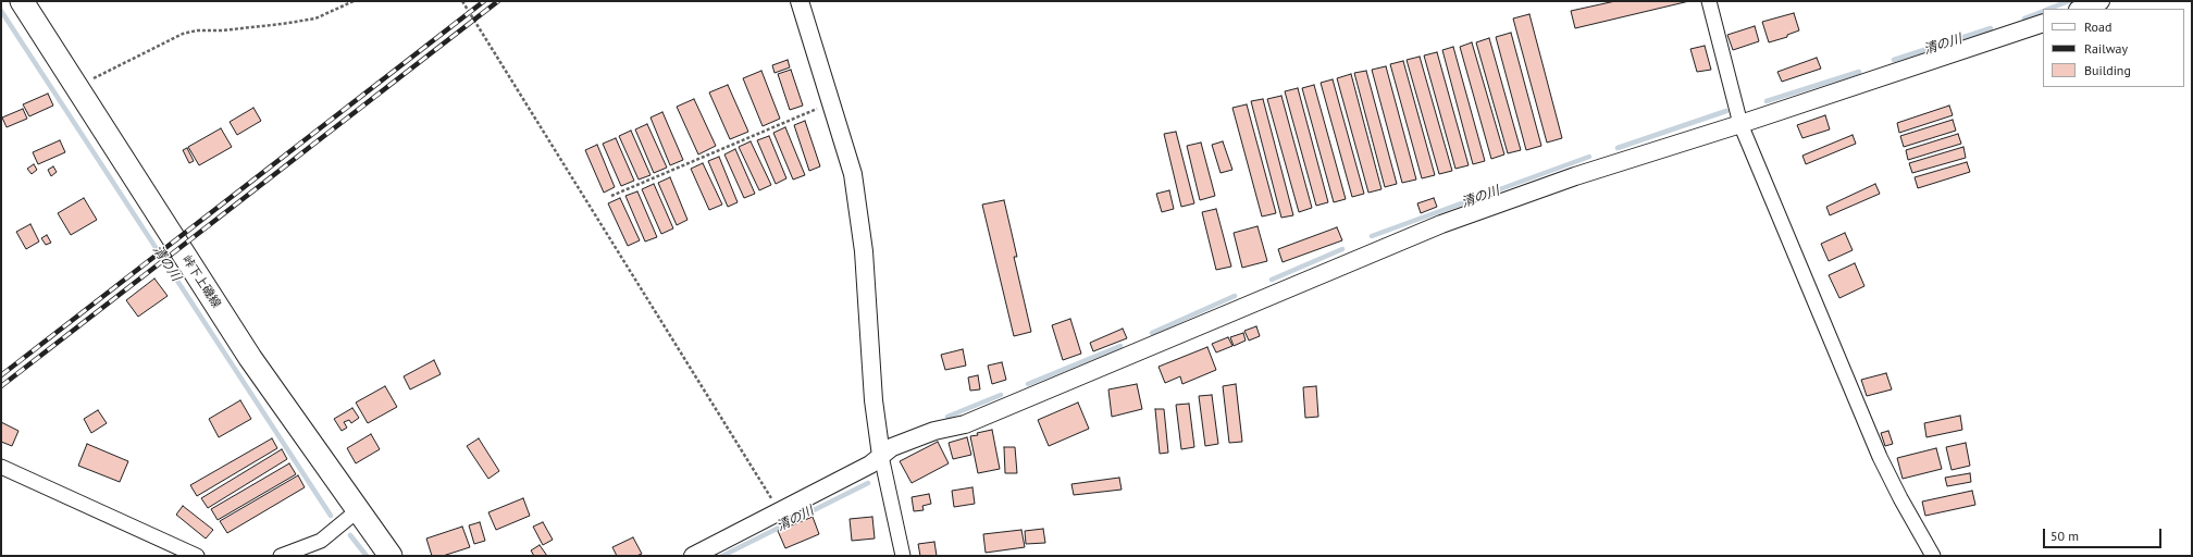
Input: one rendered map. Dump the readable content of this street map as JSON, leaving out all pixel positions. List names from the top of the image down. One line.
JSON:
{"streets":{"main road":["峠下上磯線"]},"water":["清の川"],"legend":["Road","Railway","Building"],"scale_bar":"50 m"}
